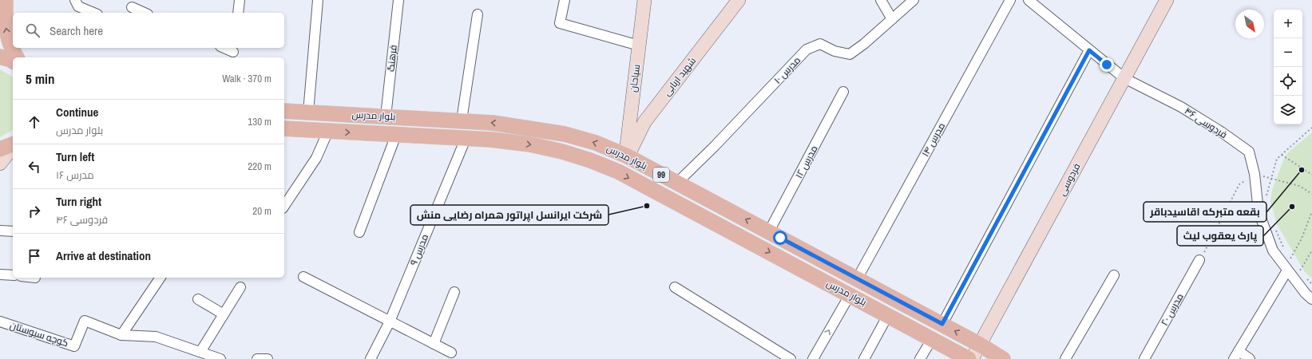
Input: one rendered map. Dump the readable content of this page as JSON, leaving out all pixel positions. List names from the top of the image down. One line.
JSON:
{"streets":{"main road":["شهید اربابی","سیاحان","بلوار مدرس","99","فردوسی"],"street":["فرهنگ","مدرس ۱۰","فردوسی ۴۶","مدرس ۱۴","مدرس ۱۲","مدرس ۹","مدرس ۲۰","کوچه سیوستان"]},"crossings":[["فرهنگ","بلوار مدرس"],["مدرس ۱۰","بلوار مدرس"],["شهید اربابی","سیاحان"],["شهید اربابی","بلوار مدرس"],["بلوار مدرس","مدرس ۱۴"],["بلوار مدرس","مدرس ۱۲"],["بلوار مدرس","فردوسی"],["بلوار مدرس","مدرس ۹"],["فردوسی ۴۶","فردوسی"]],"places":["بقعه متبرکه اقاسیدباقر","شرکت ایرانسل اپراتور همراه رضایی منش","پارک یعقوب لیث"],"north":"bottom right","page":{"map_buttons":["+","−"],"search":"Search here","heading":["5 min","Walk · 370 m"],"list":[["Continue","بلوار مدرس","130 m"],["Turn left","مدرس ۱۶","220 m"],["Turn right","فردوسی ۴۶","20 m"],"Arrive at destination"]}}
